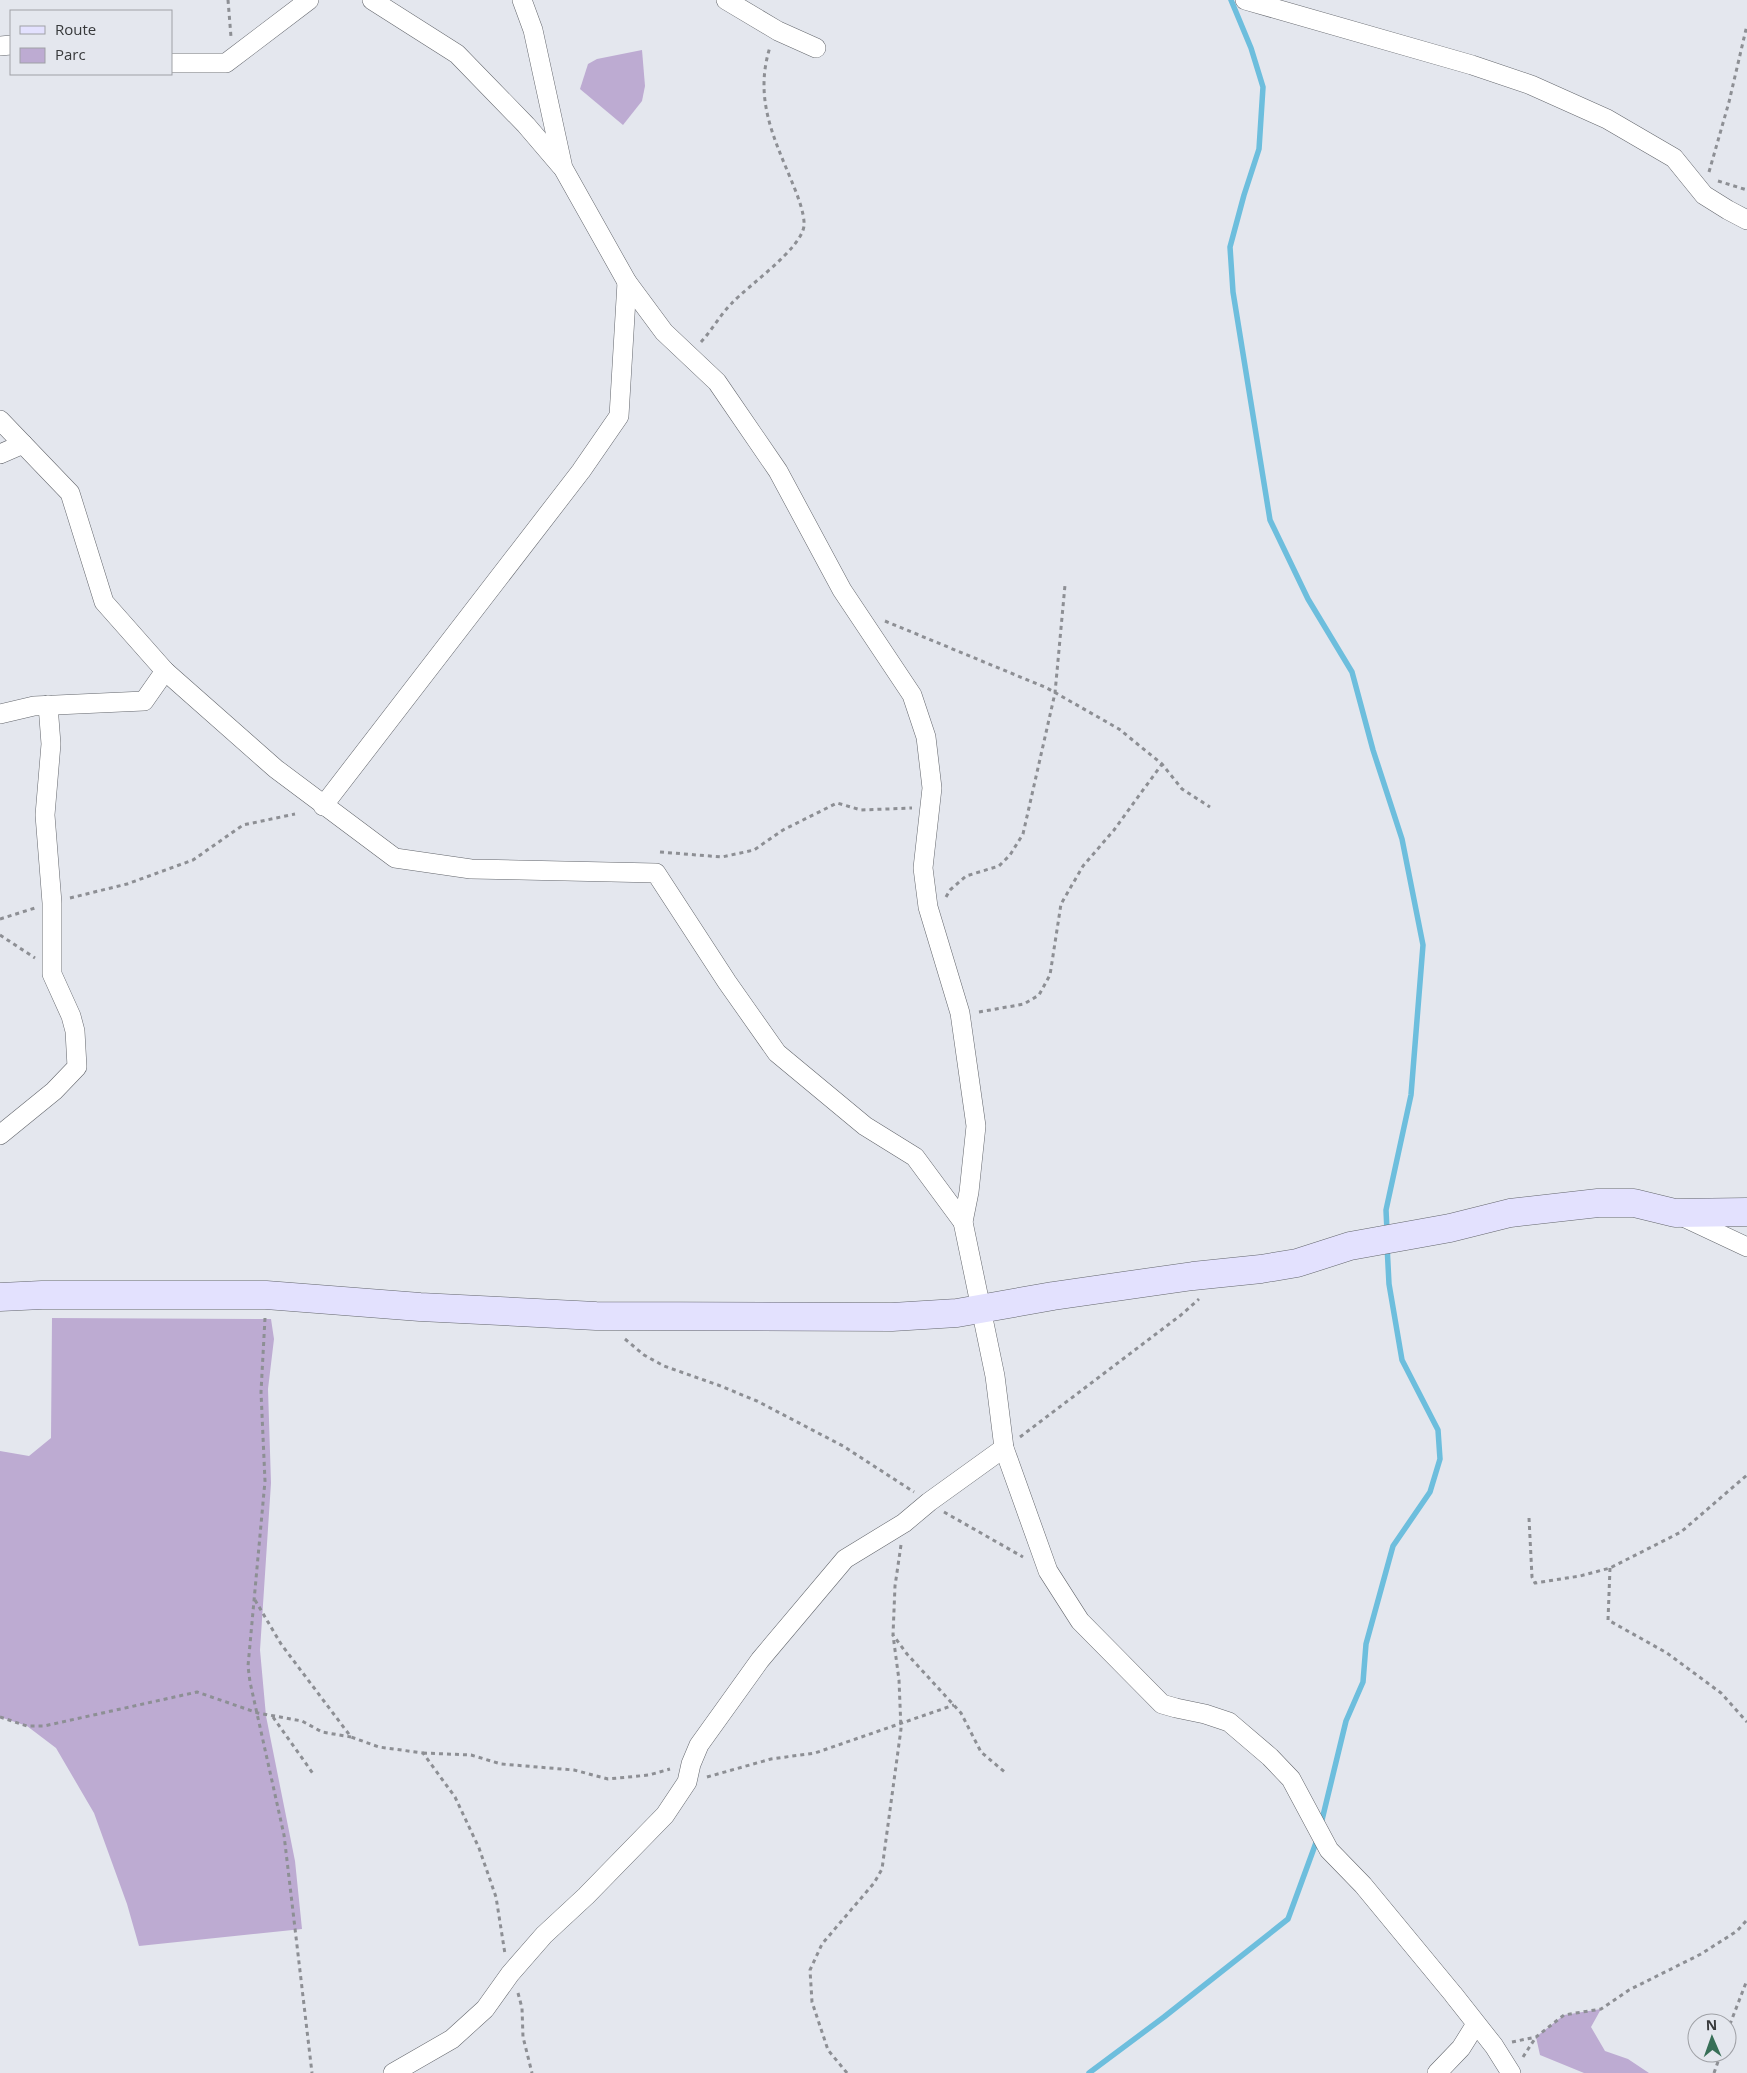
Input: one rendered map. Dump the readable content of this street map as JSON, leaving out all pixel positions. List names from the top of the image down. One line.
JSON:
{"legend":["Route","Parc"],"north":"top"}
